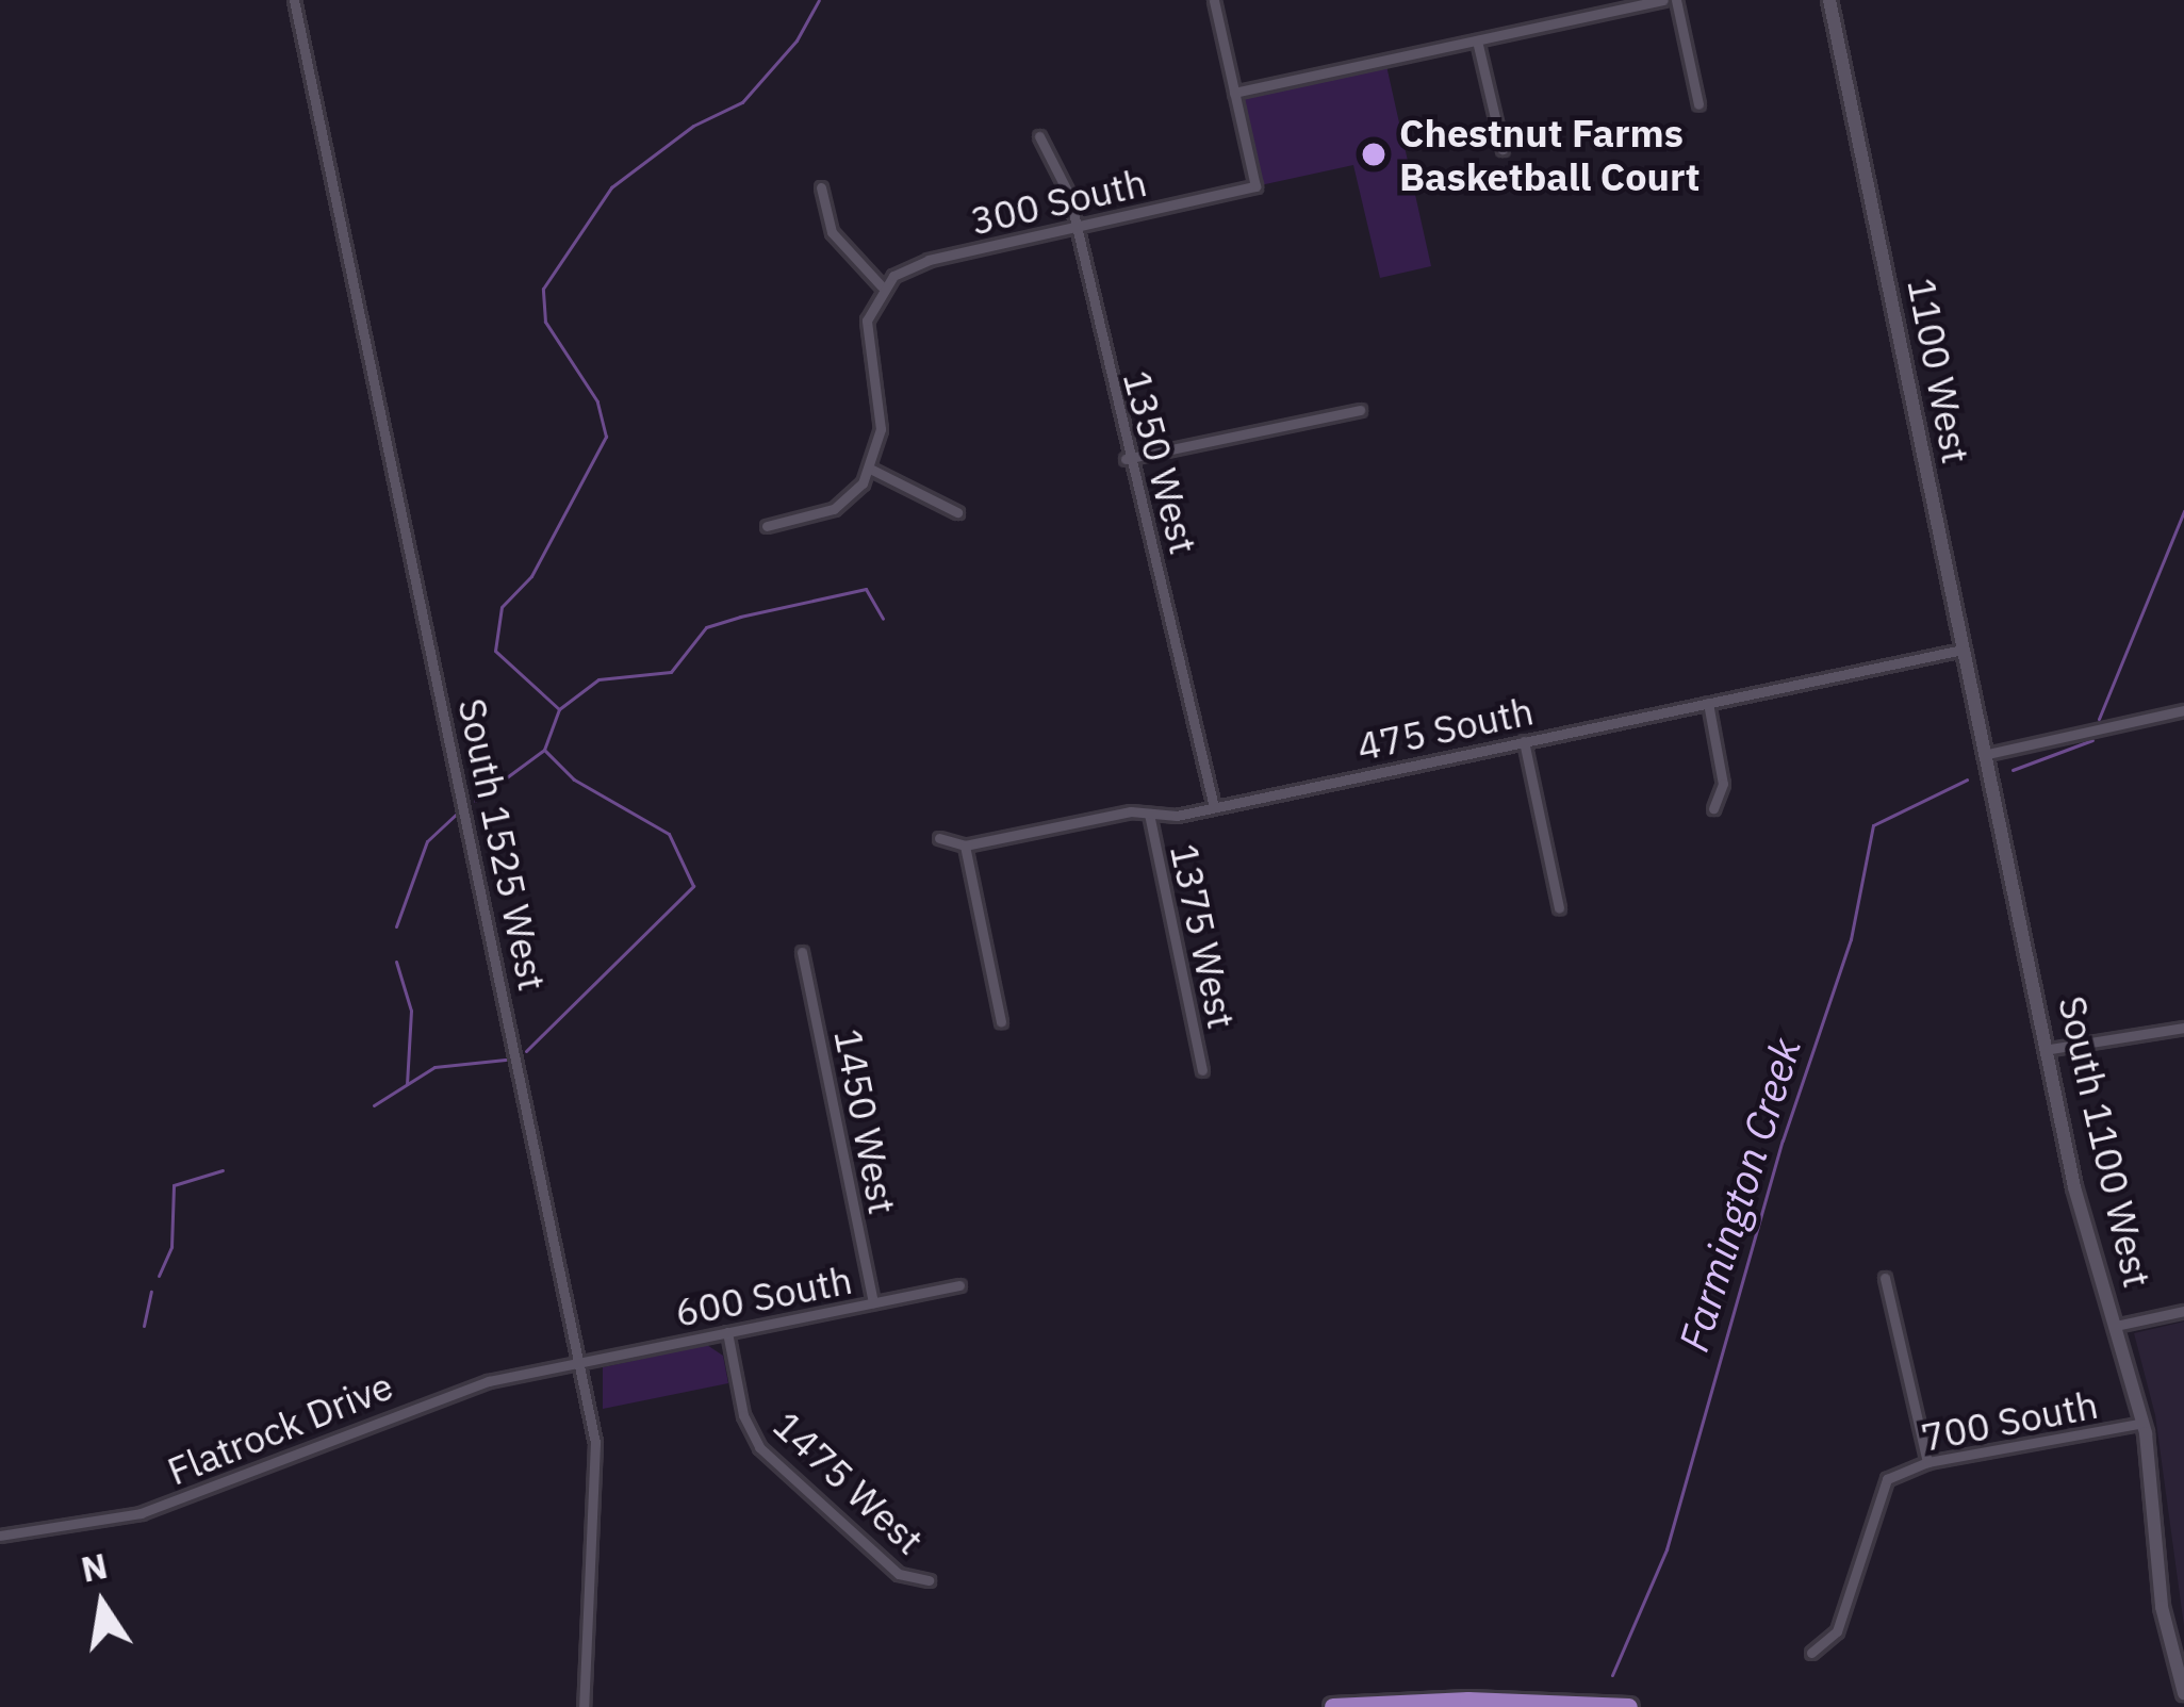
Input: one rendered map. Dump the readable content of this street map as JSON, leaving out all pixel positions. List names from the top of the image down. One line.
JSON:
{"streets":{"street":["300 South","1100 West","1350 West","475 South","South 1525 West","1375 West","1450 West","South 1100 West","600 South","700 South","Flatrock Drive","1475 West"]},"crossings":[["300 South","1350 West"],["1100 West","475 South"],["1100 West","South 1100 West"],["1350 West","475 South"],["475 South","1375 West"],["South 1525 West","600 South"],["South 1525 West","Flatrock Drive"],["1450 West","600 South"],["South 1100 West","700 South"],["600 South","Flatrock Drive"],["600 South","1475 West"]],"water":["Farmington Creek"],"places":["Chestnut Farms Basketball Court"],"north":"top"}
